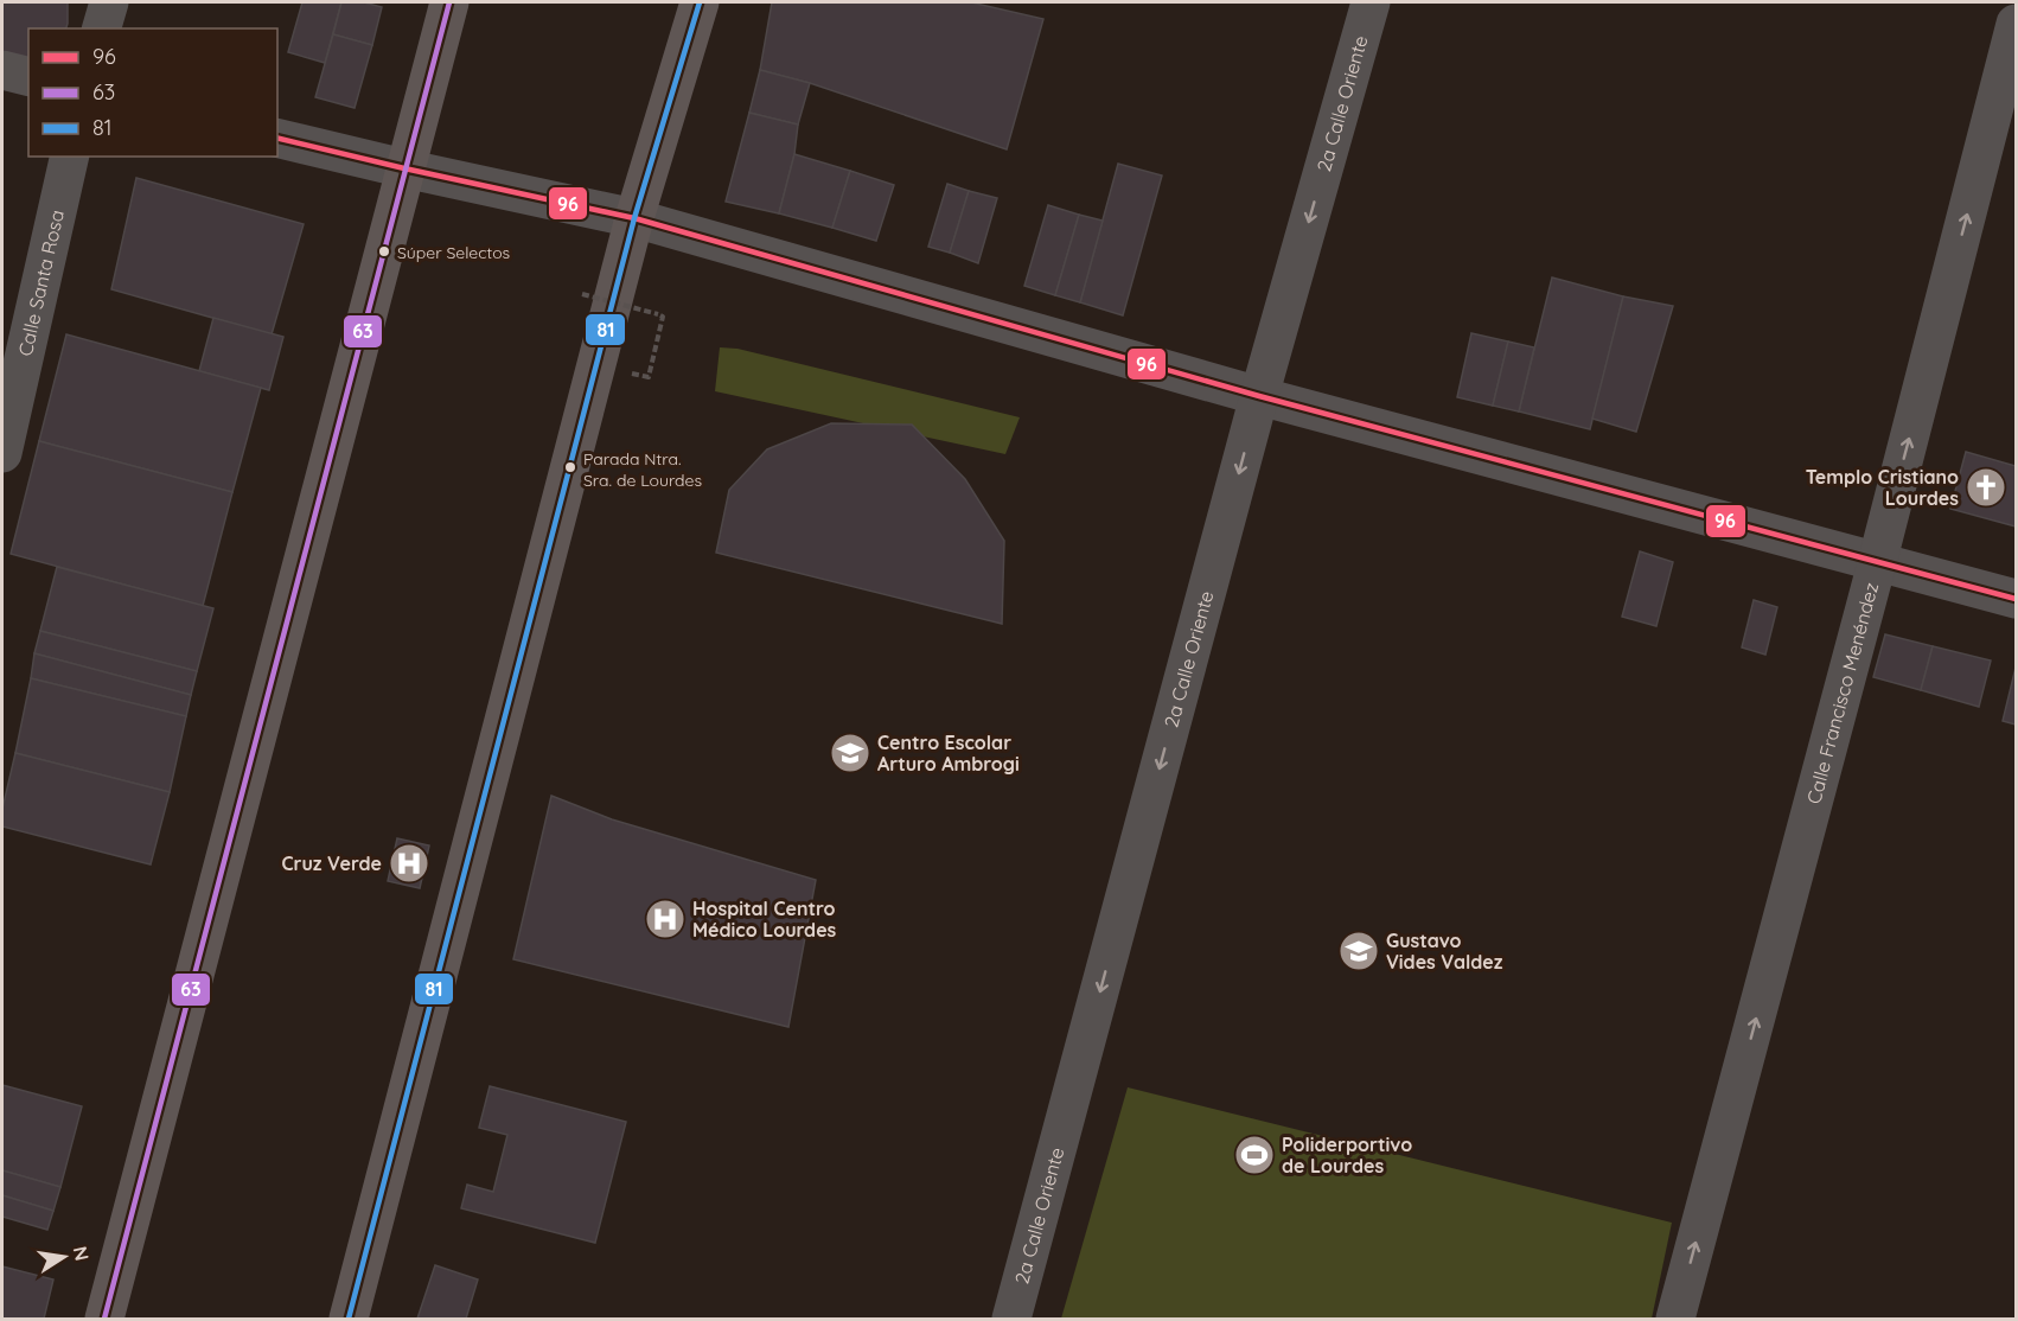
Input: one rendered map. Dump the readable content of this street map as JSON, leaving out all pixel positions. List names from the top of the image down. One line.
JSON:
{"streets":{"street":["2a Calle Oriente","Calle Santa Rosa","Calle Francisco Menéndez"]},"one_way":["2a Calle Oriente","Calle Francisco Menéndez"],"places":{"other":["Súper Selectos","Parada Ntra. Sra. de Lourdes"],"church":["Templo Cristiano Lourdes"],"school or university":["Centro Escolar Arturo Ambrogi","Gustavo Vides Valdez"],"hospital":["Cruz Verde","Hospital Centro Médico Lourdes"],"sports":["Poliderportivo de Lourdes"]},"lines":["transit line 63","transit line 81","transit line 96"],"legend":["96","63","81"],"north":"right"}
